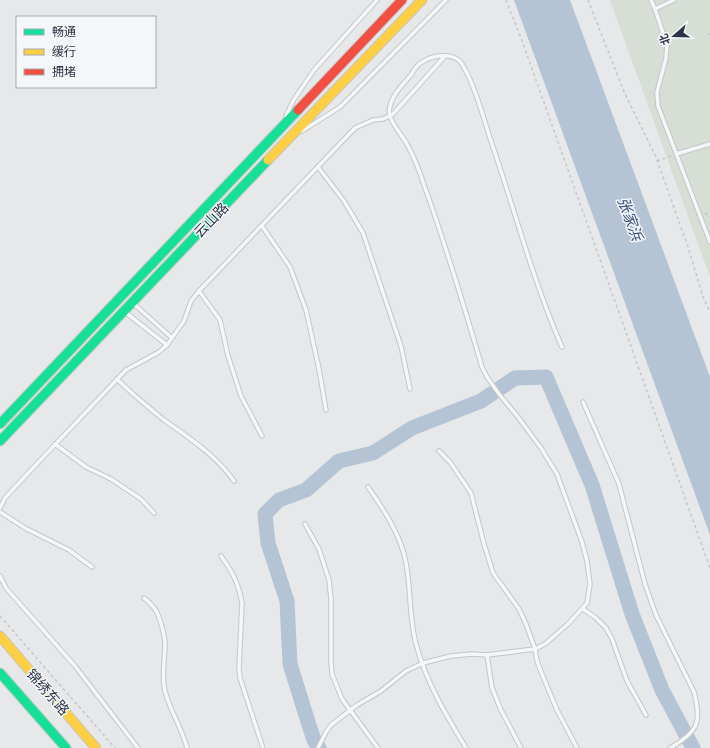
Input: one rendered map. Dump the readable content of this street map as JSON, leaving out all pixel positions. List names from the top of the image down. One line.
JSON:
{"streets":{"main road":["云山路","锦绣东路"]},"water":["张家浜"],"legend":["畅通","缓行","拥堵"],"north":"left"}
